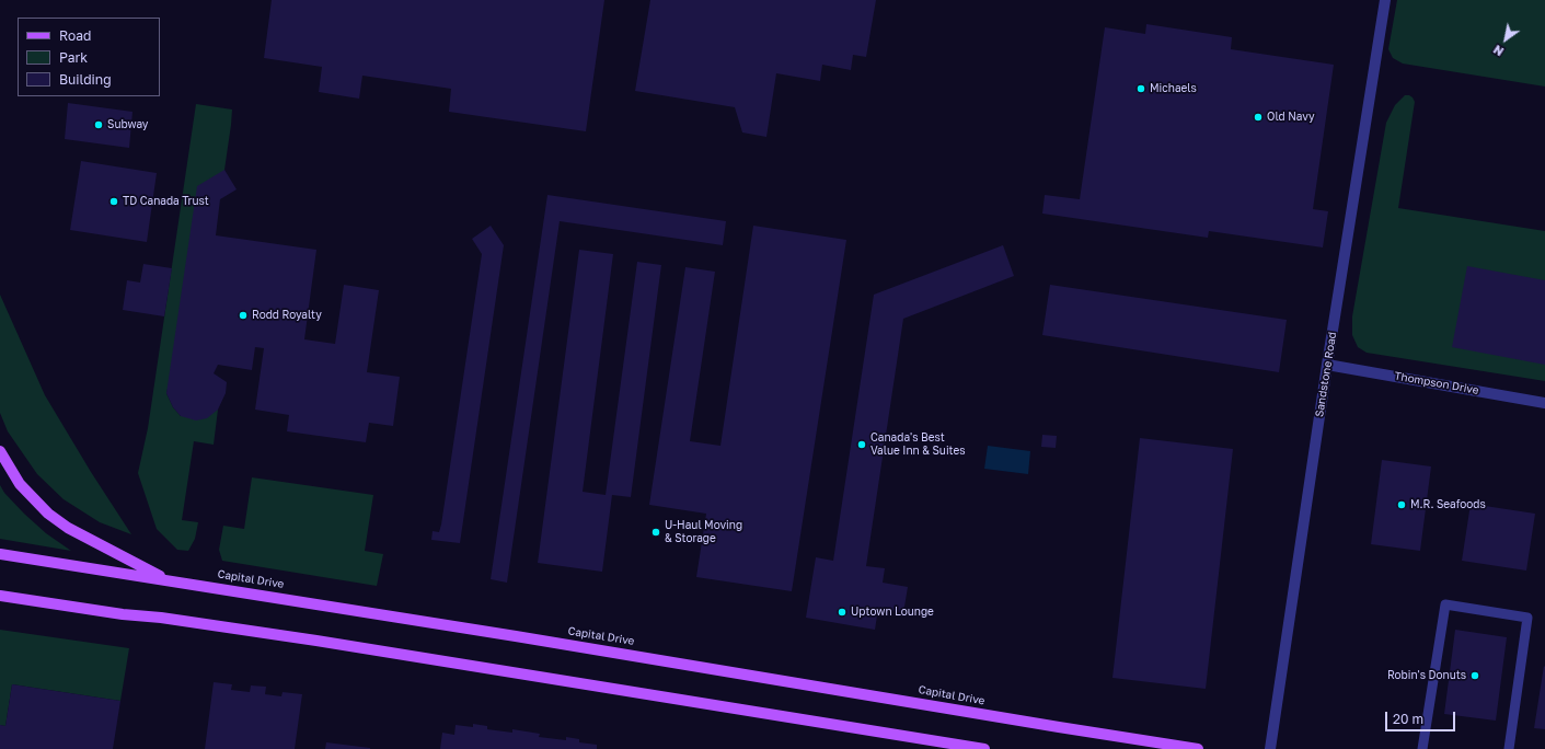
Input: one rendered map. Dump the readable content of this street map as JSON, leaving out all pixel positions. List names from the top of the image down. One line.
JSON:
{"streets":{"main road":["Capital Drive"],"street":["Sandstone Road","Thompson Drive"]},"crossings":[["Sandstone Road","Thompson Drive"]],"places":["Michaels","Old Navy","Subway","TD Canada Trust","Rodd Royalty","Canada's Best Value Inn & Suites","M.R. Seafoods","U-Haul Moving & Storage","Uptown Lounge","Robin's Donuts"],"legend":["Road","Park","Building"],"scale_bar":"20 m","north":"bottom left"}
